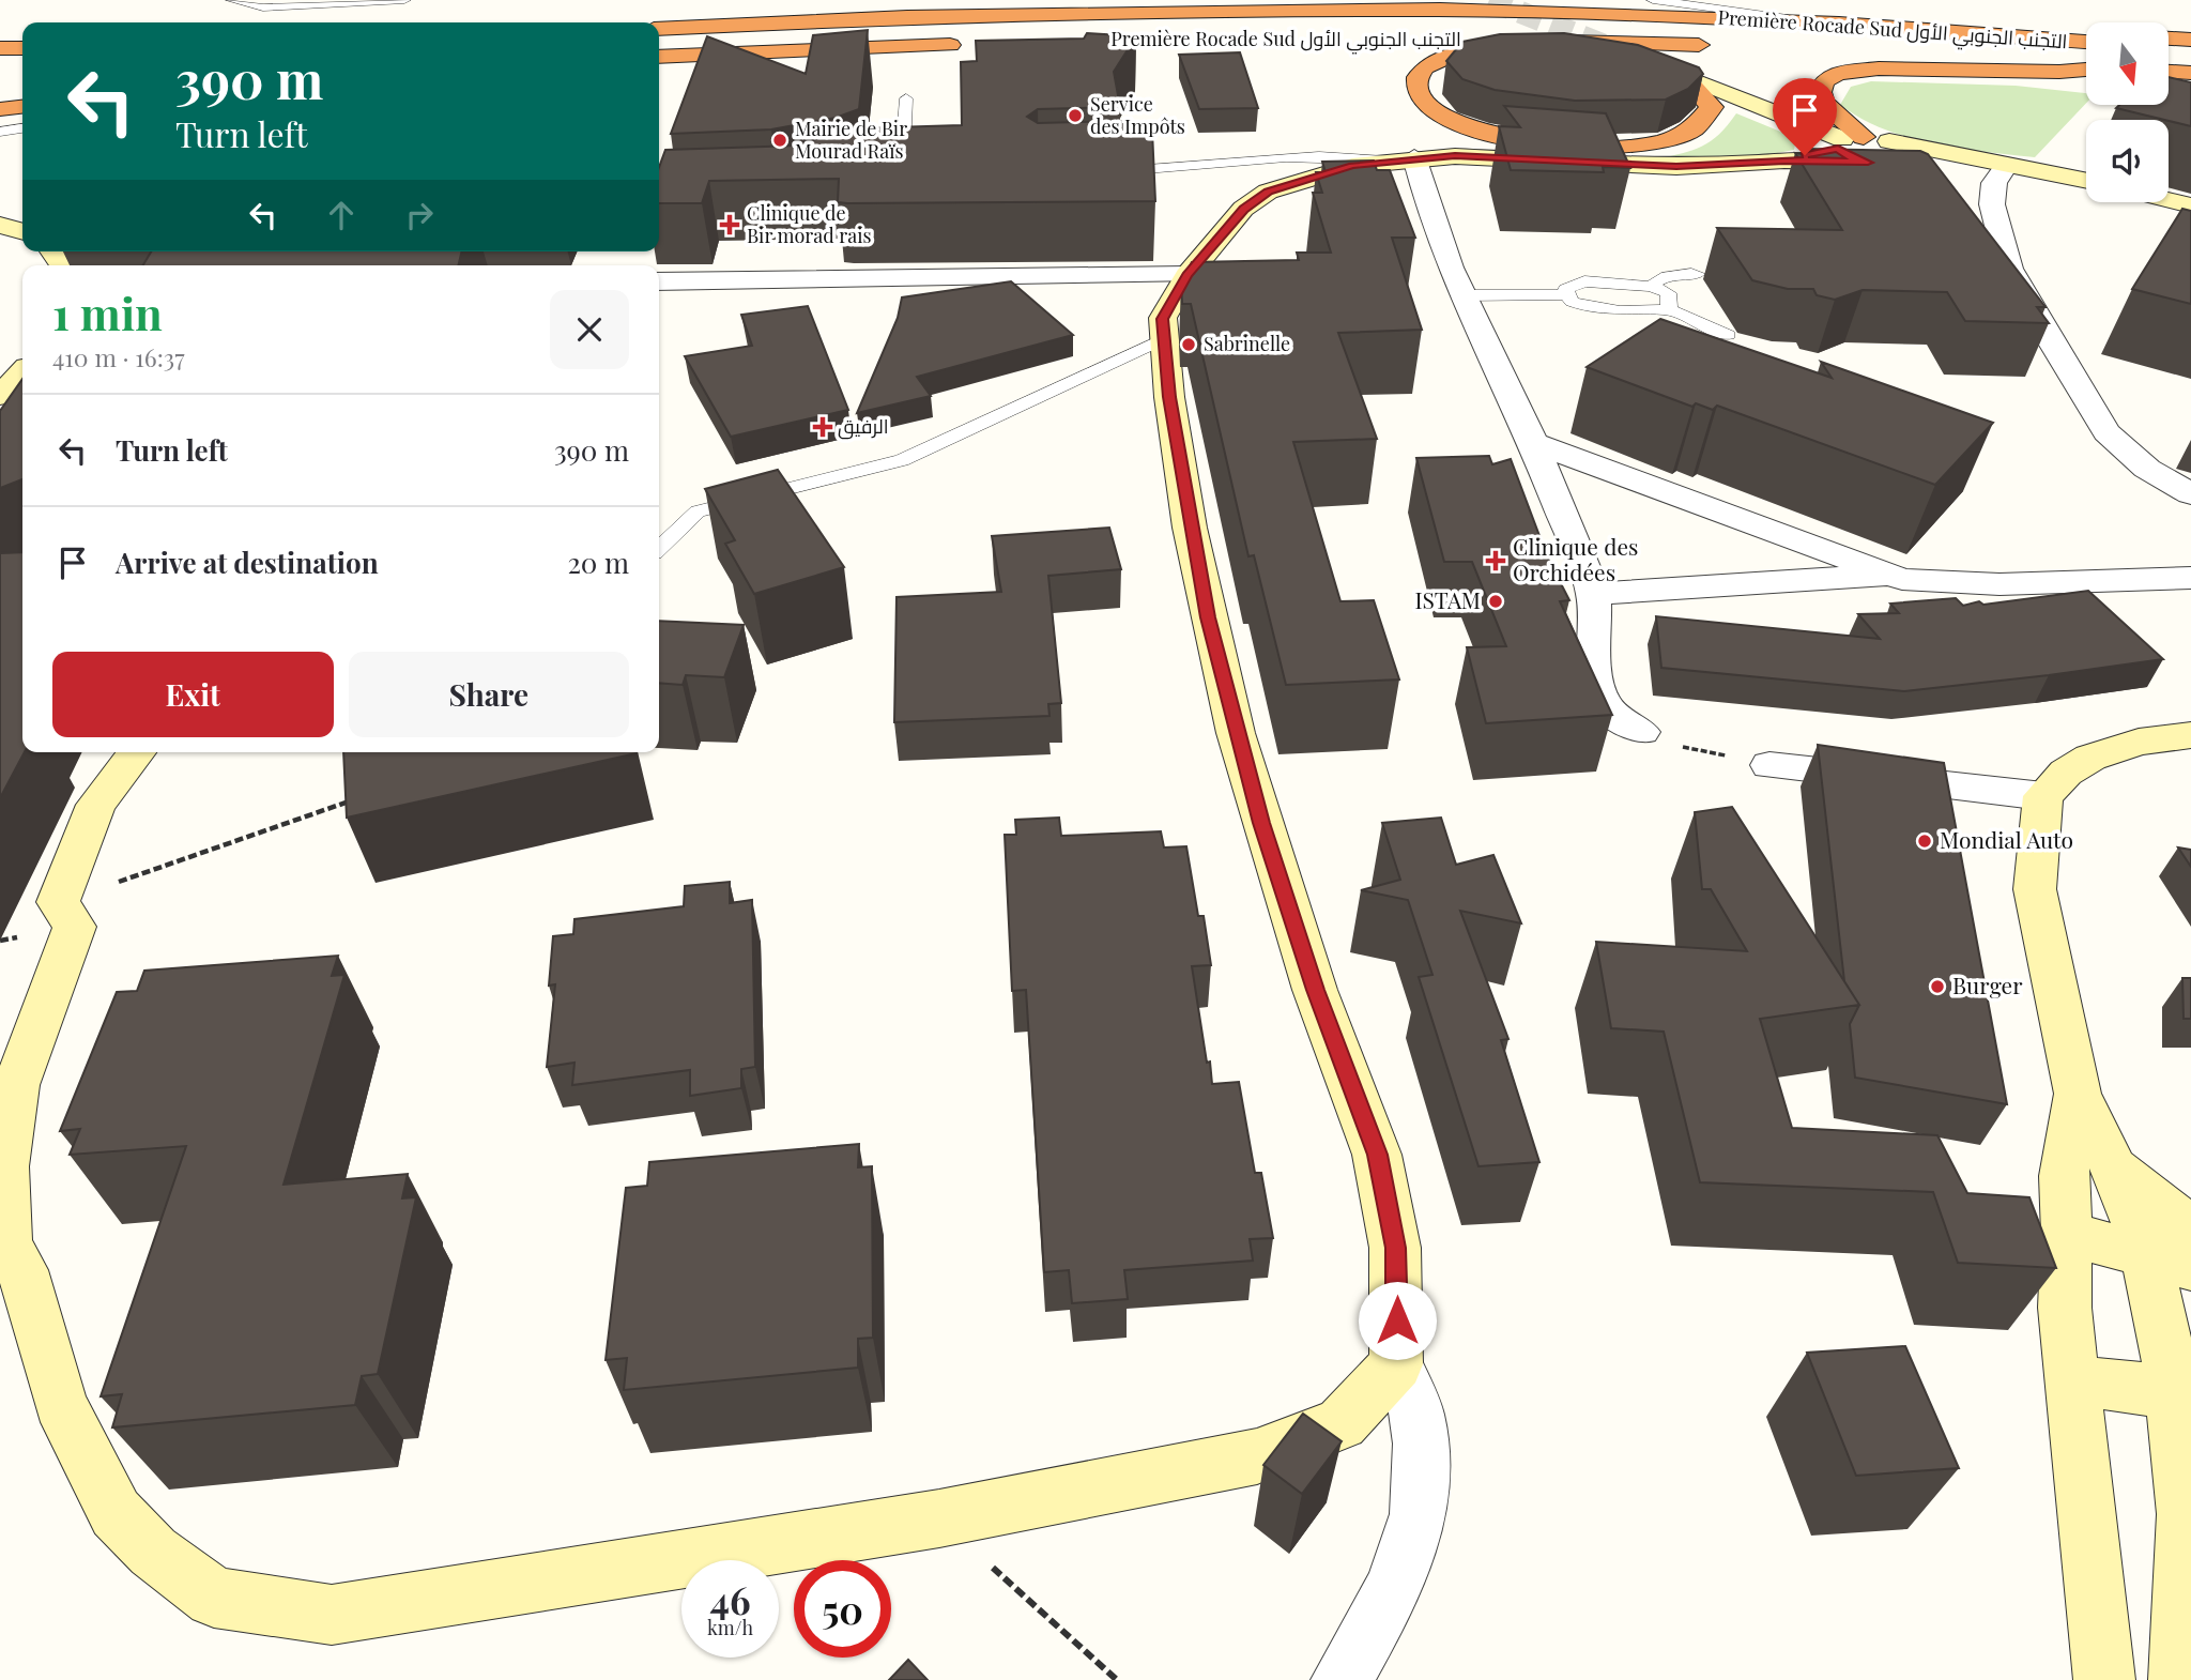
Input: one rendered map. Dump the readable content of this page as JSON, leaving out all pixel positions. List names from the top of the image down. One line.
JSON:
{"streets":{"highway":["Première Rocade Sud التجنب الجنوبي الأول"]},"places":{"other":["Service des Impôts","Mairie de Bir Mourad Raïs","Sabrinelle","ISTAM","Mondial Auto","Burger"],"health":["Clinique de Bir morad rais","الرفيق","Clinique des Orchidées"]},"north":"bottom","page":{"turn":["390 m","Turn left"],"heading":["1 min","410 m · 16:37"],"list":[{"name":"Turn left","value":"390 m"},{"name":"Arrive at destination","value":"20 m"}],"buttons":["Exit","Share"],"speed":"46 km/h","limit":"50"}}
